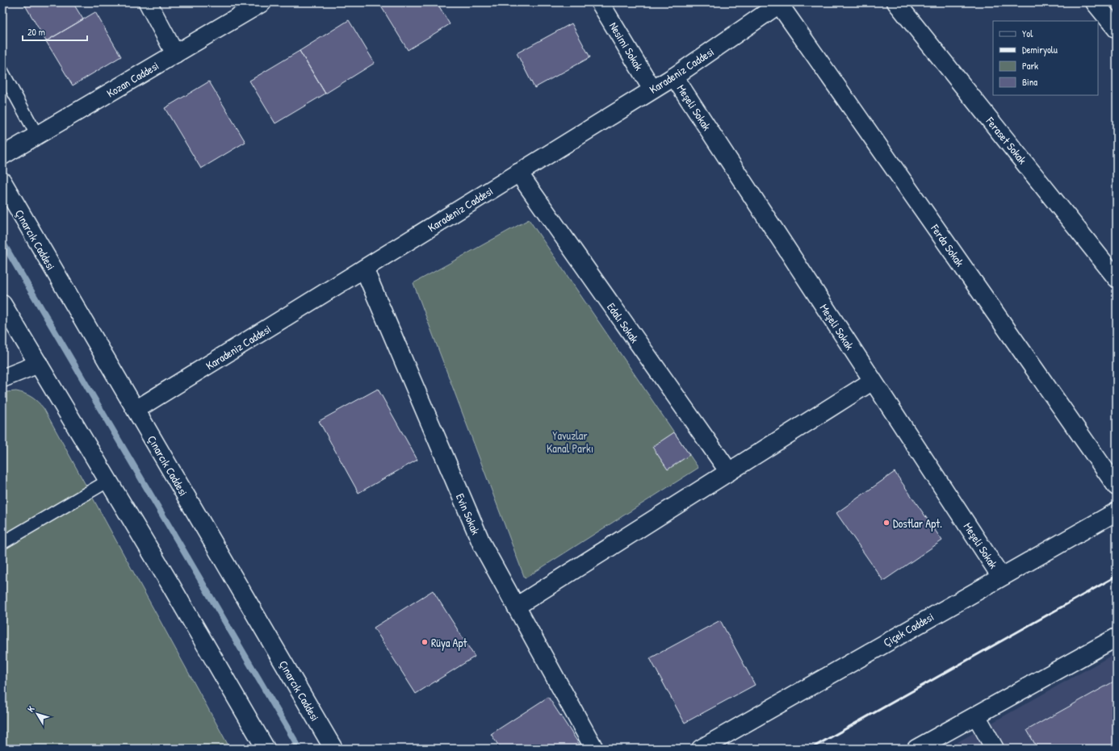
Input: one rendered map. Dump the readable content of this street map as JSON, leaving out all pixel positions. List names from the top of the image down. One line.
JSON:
{"streets":{"street":["Nesimi Sokak","Karadeniz Caddesi","Kozan Caddesi","Meşeli Sokak","Feraset Sokak","Çınarcık Caddesi","Ferda Sokak","Edalı Sokak","Evin Sokak","Çiçek Caddesi"]},"crossings":[["Nesimi Sokak","Karadeniz Caddesi"],["Karadeniz Caddesi","Meşeli Sokak"],["Karadeniz Caddesi","Çınarcık Caddesi"],["Karadeniz Caddesi","Ferda Sokak"],["Karadeniz Caddesi","Edalı Sokak"],["Karadeniz Caddesi","Evin Sokak"],["Meşeli Sokak","Çiçek Caddesi"]],"parks":["Yavuzlar Kanal Parkı"],"places":["Dostlar Apt.","Rüya Apt"],"legend":["Yol","Demiryolu","Park","Bina"],"scale_bar":"20 m","north":"top left"}
